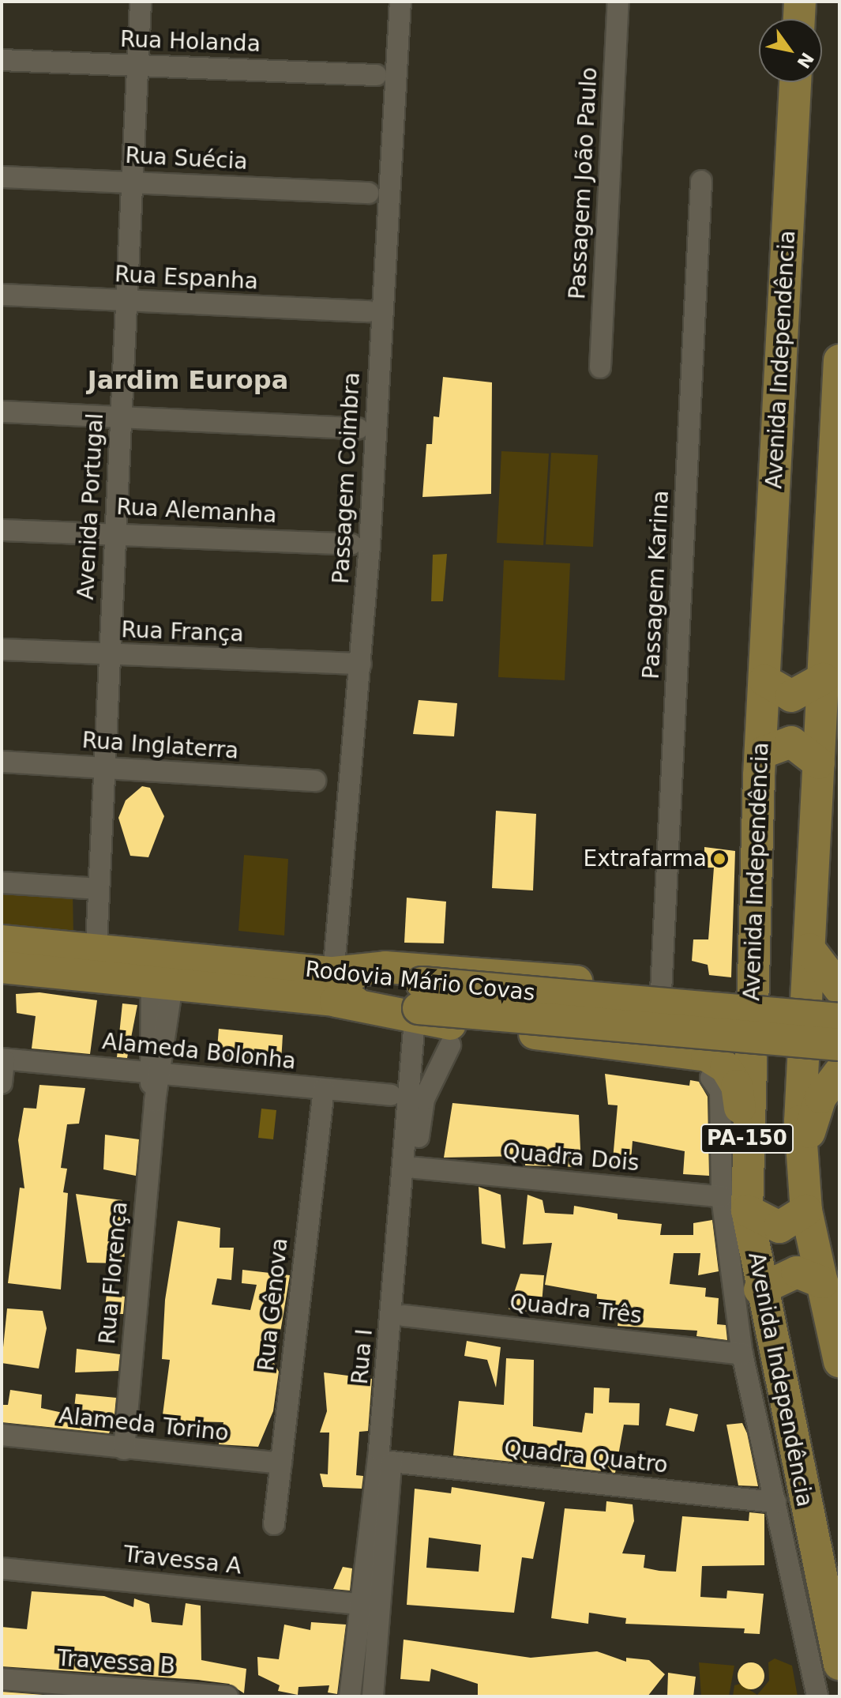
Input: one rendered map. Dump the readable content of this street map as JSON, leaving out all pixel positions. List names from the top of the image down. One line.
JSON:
{"streets":{"main road":["Avenida Independência","Rodovia Mário Covas","PA-150"],"street":["Rua Holanda","Rua Suécia","Passagem João Paulo","Rua Espanha","Passagem Coimbra","Avenida Portugal","Rua Alemanha","Passagem Karina","Rua França","Rua Inglaterra","Alameda Bolonha","Quadra Dois","Rua Florença","Rua Gênova","Quadra Três","Rua I","Alameda Torino","Quadra Quatro","Travessa A","Travessa B"]},"crossings":[["Rua Holanda","Avenida Portugal"],["Rua Suécia","Avenida Portugal"],["Rua Espanha","Avenida Portugal"],["Avenida Independência","Quadra Dois"],["Passagem Coimbra","Rua França"],["Passagem Coimbra","Rodovia Mário Covas"],["Avenida Portugal","Rua Alemanha"],["Avenida Portugal","Rua França"],["Avenida Portugal","Rua Inglaterra"],["Avenida Portugal","Rodovia Mário Covas"],["Rodovia Mário Covas","Rua Florença"],["Rodovia Mário Covas","Rua I"],["Alameda Bolonha","Rua Florença"],["Alameda Bolonha","Rua Gênova"],["Rua Florença","Alameda Torino"],["Rua Gênova","Alameda Torino"],["Rua I","Travessa A"]],"districts":["Jardim Europa"],"places":["Extrafarma"],"north":"bottom right"}
